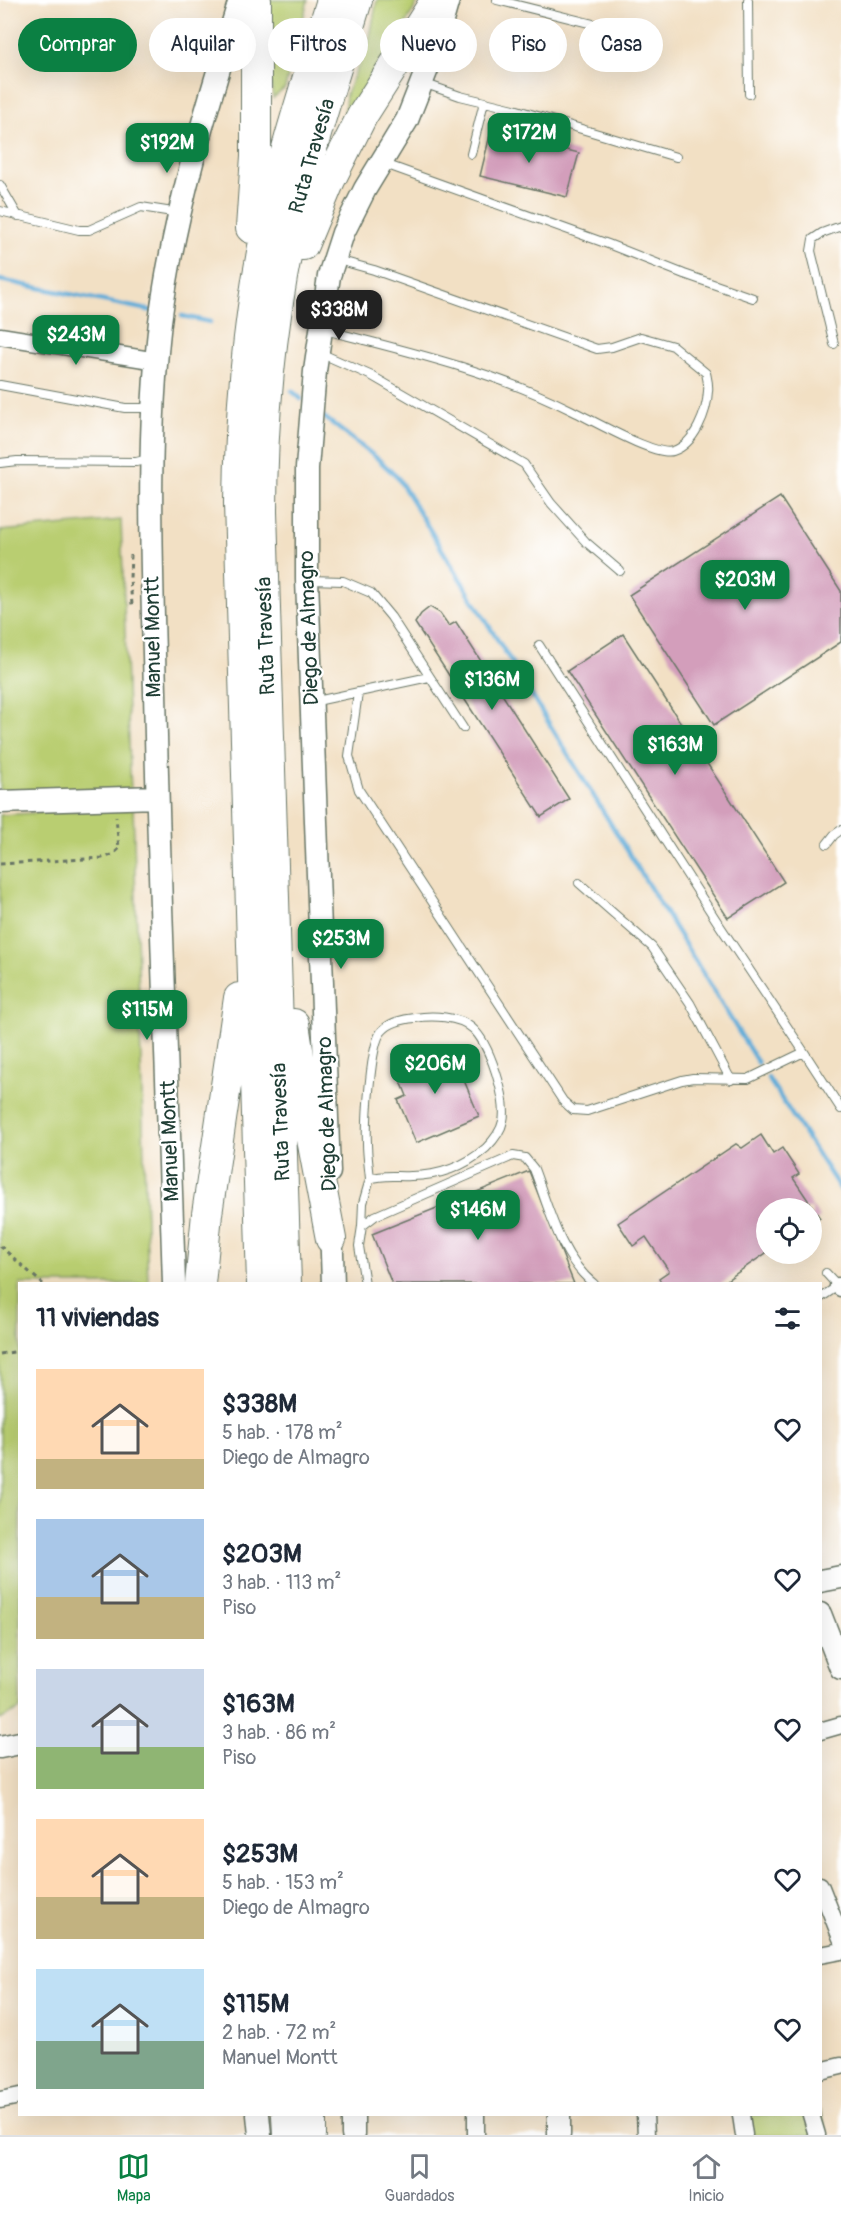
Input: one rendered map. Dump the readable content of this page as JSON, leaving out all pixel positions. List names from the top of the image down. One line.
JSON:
{"streets":{"highway":["Ruta Travesía"],"street":["Diego de Almagro","Manuel Montt"]},"page":{"chip":["Comprar","Alquilar","Filtros","Nuevo","Piso","Casa"],"price":["$172M","$192M","$338M","$243M","$203M","$136M","$163M","$253M","$115M","$206M","$146M"],"heading":"11 viviendas","list":[{"name":"$338M","note":"5 hab. · 178 m² · Diego de Almagro"},{"name":"$203M","note":"3 hab. · 113 m² · Piso"},{"name":"$163M","note":"3 hab. · 86 m² · Piso"},{"name":"$253M","note":"5 hab. · 153 m² · Diego de Almagro"},{"name":"$115M","note":"2 hab. · 72 m² · Manuel Montt"}],"tabs":["Mapa","Guardados","Inicio"]}}
